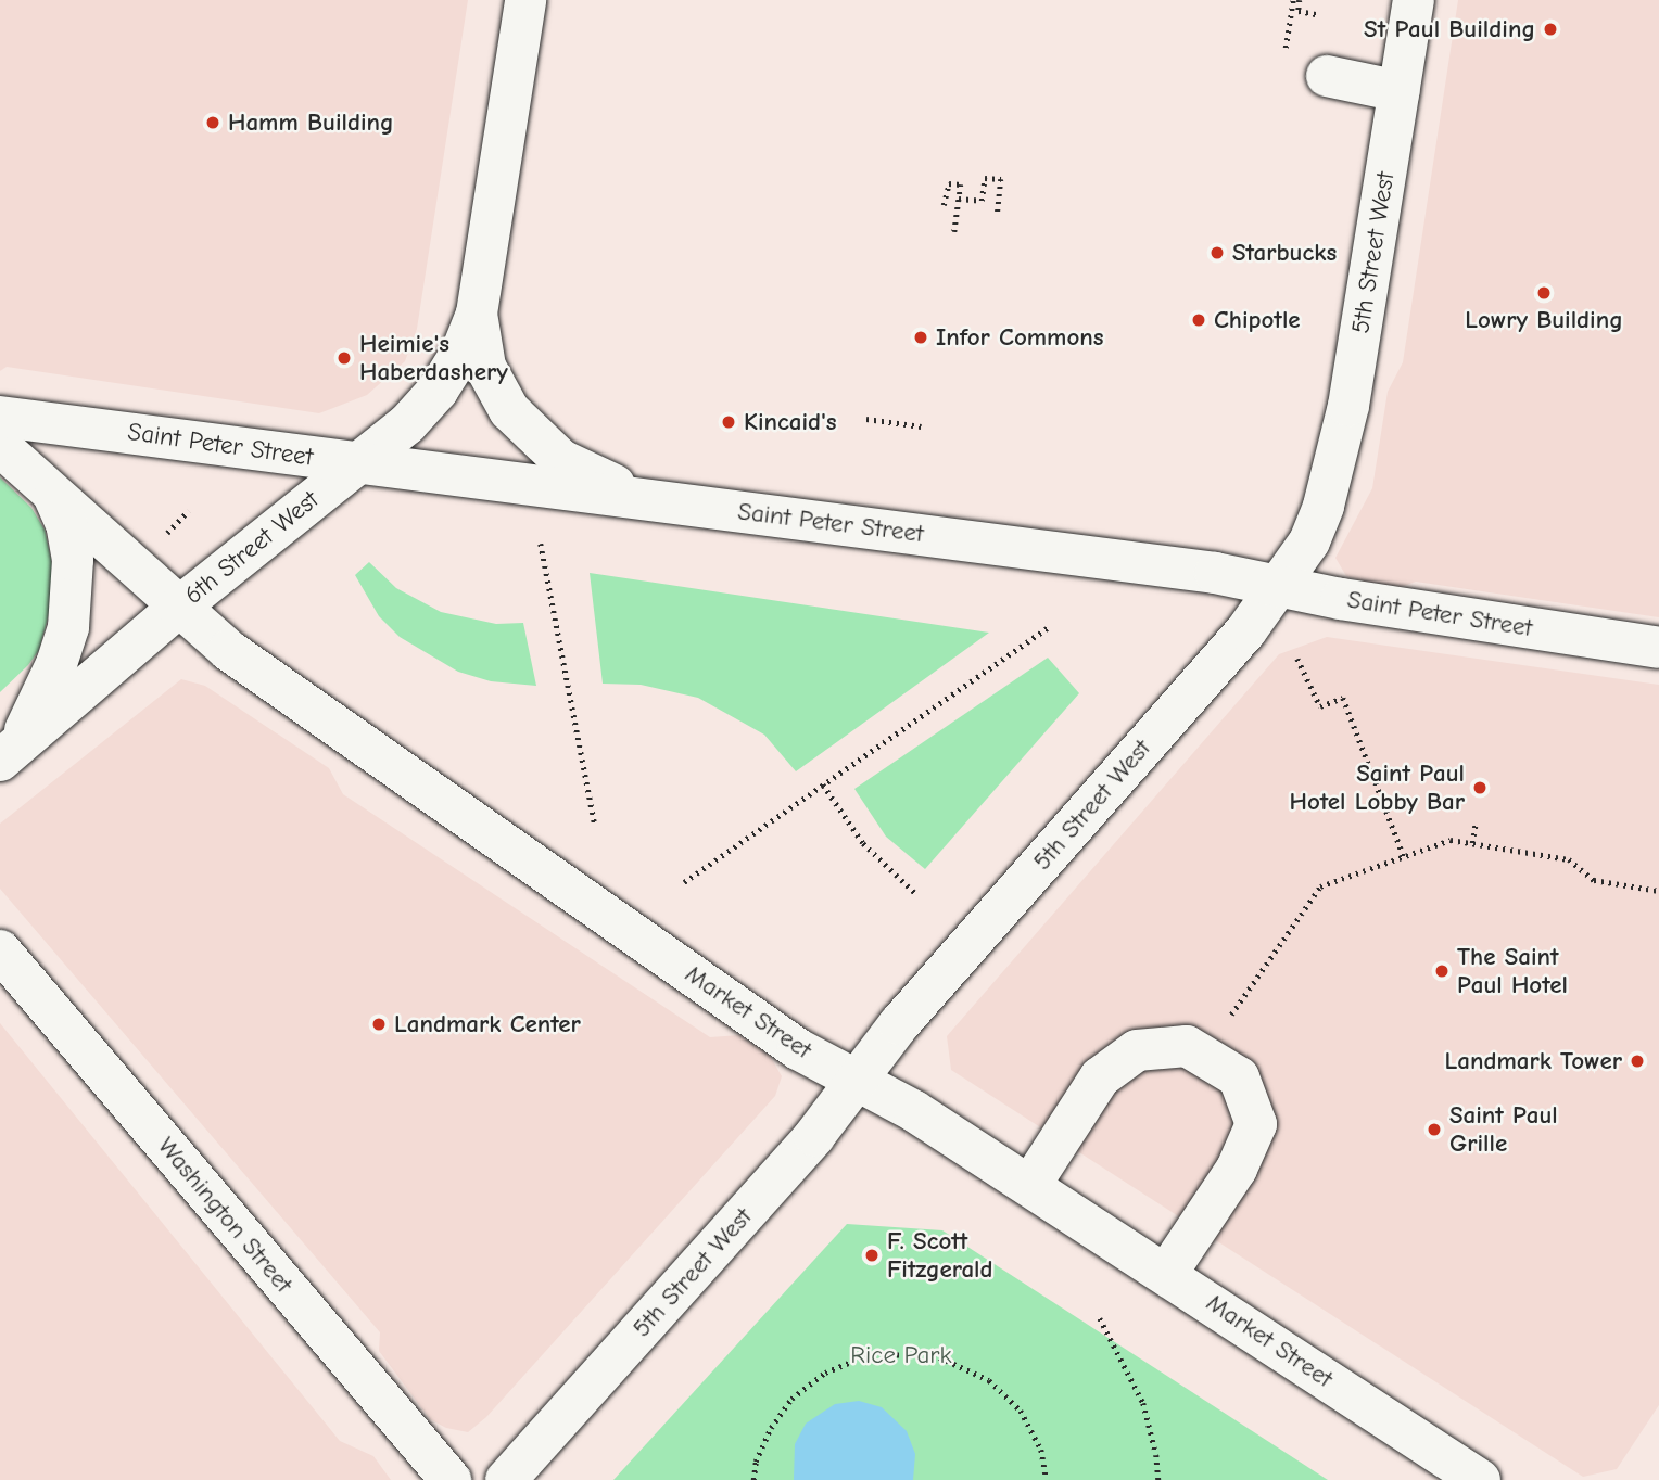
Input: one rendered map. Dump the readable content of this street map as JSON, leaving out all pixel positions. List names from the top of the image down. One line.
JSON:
{"streets":{"street":["5th Street West","Saint Peter Street","6th Street West","Market Street","Washington Street"]},"crossings":[["5th Street West","Saint Peter Street"],["5th Street West","Market Street"],["Saint Peter Street","6th Street West"],["6th Street West","Market Street"]],"parks":["Rice Park"],"places":["St Paul Building","Hamm Building","Starbucks","Lowry Building","Chipotle","Infor Commons","Heimie's Haberdashery","Kincaid's","Saint Paul Hotel Lobby Bar","The Saint Paul Hotel","Landmark Center","Landmark Tower","Saint Paul Grille","F. Scott Fitzgerald"]}
